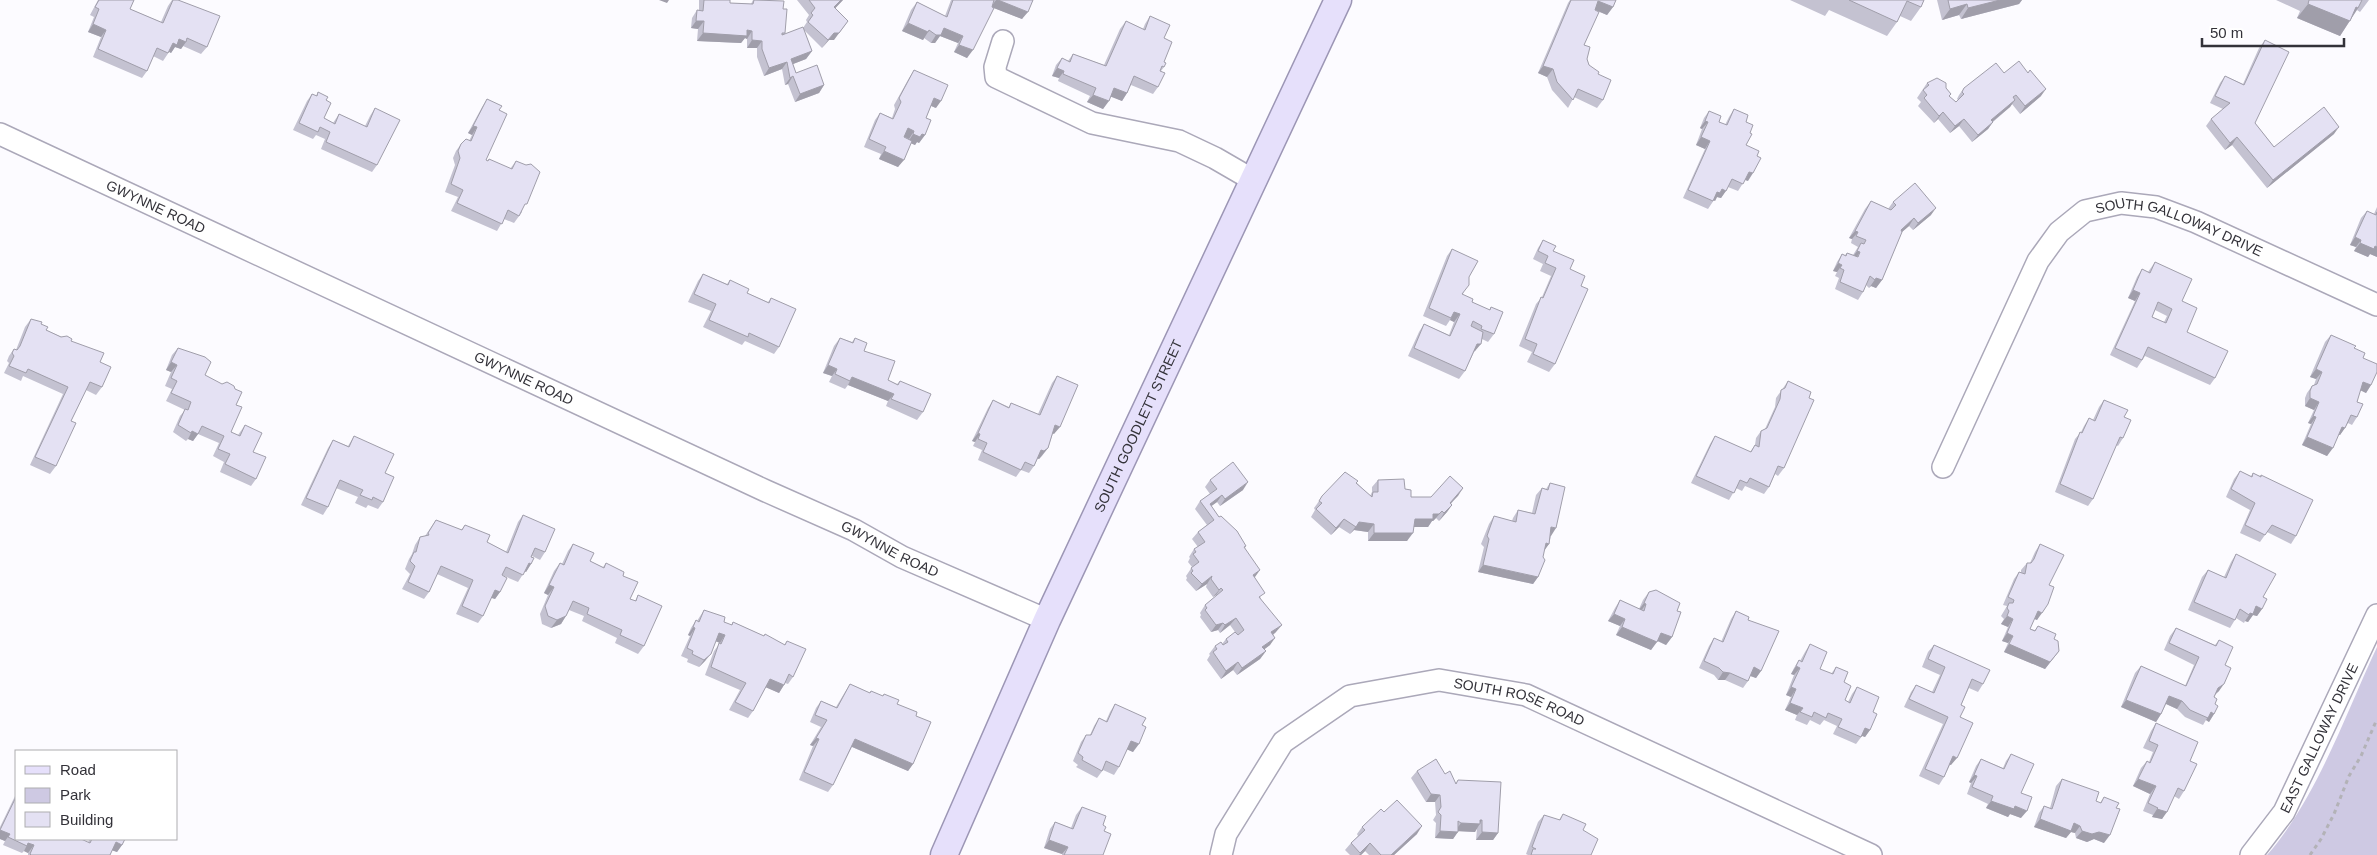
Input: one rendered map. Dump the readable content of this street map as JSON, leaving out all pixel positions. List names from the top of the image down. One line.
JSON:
{"streets":{"main road":["SOUTH GOODLETT STREET"],"street":["GWYNNE ROAD","SOUTH GALLOWAY DRIVE","SOUTH ROSE ROAD","EAST GALLOWAY DRIVE"]},"crossings":[["GWYNNE ROAD","SOUTH GOODLETT STREET"]],"legend":["Road","Park","Building"],"scale_bar":"50 m"}
